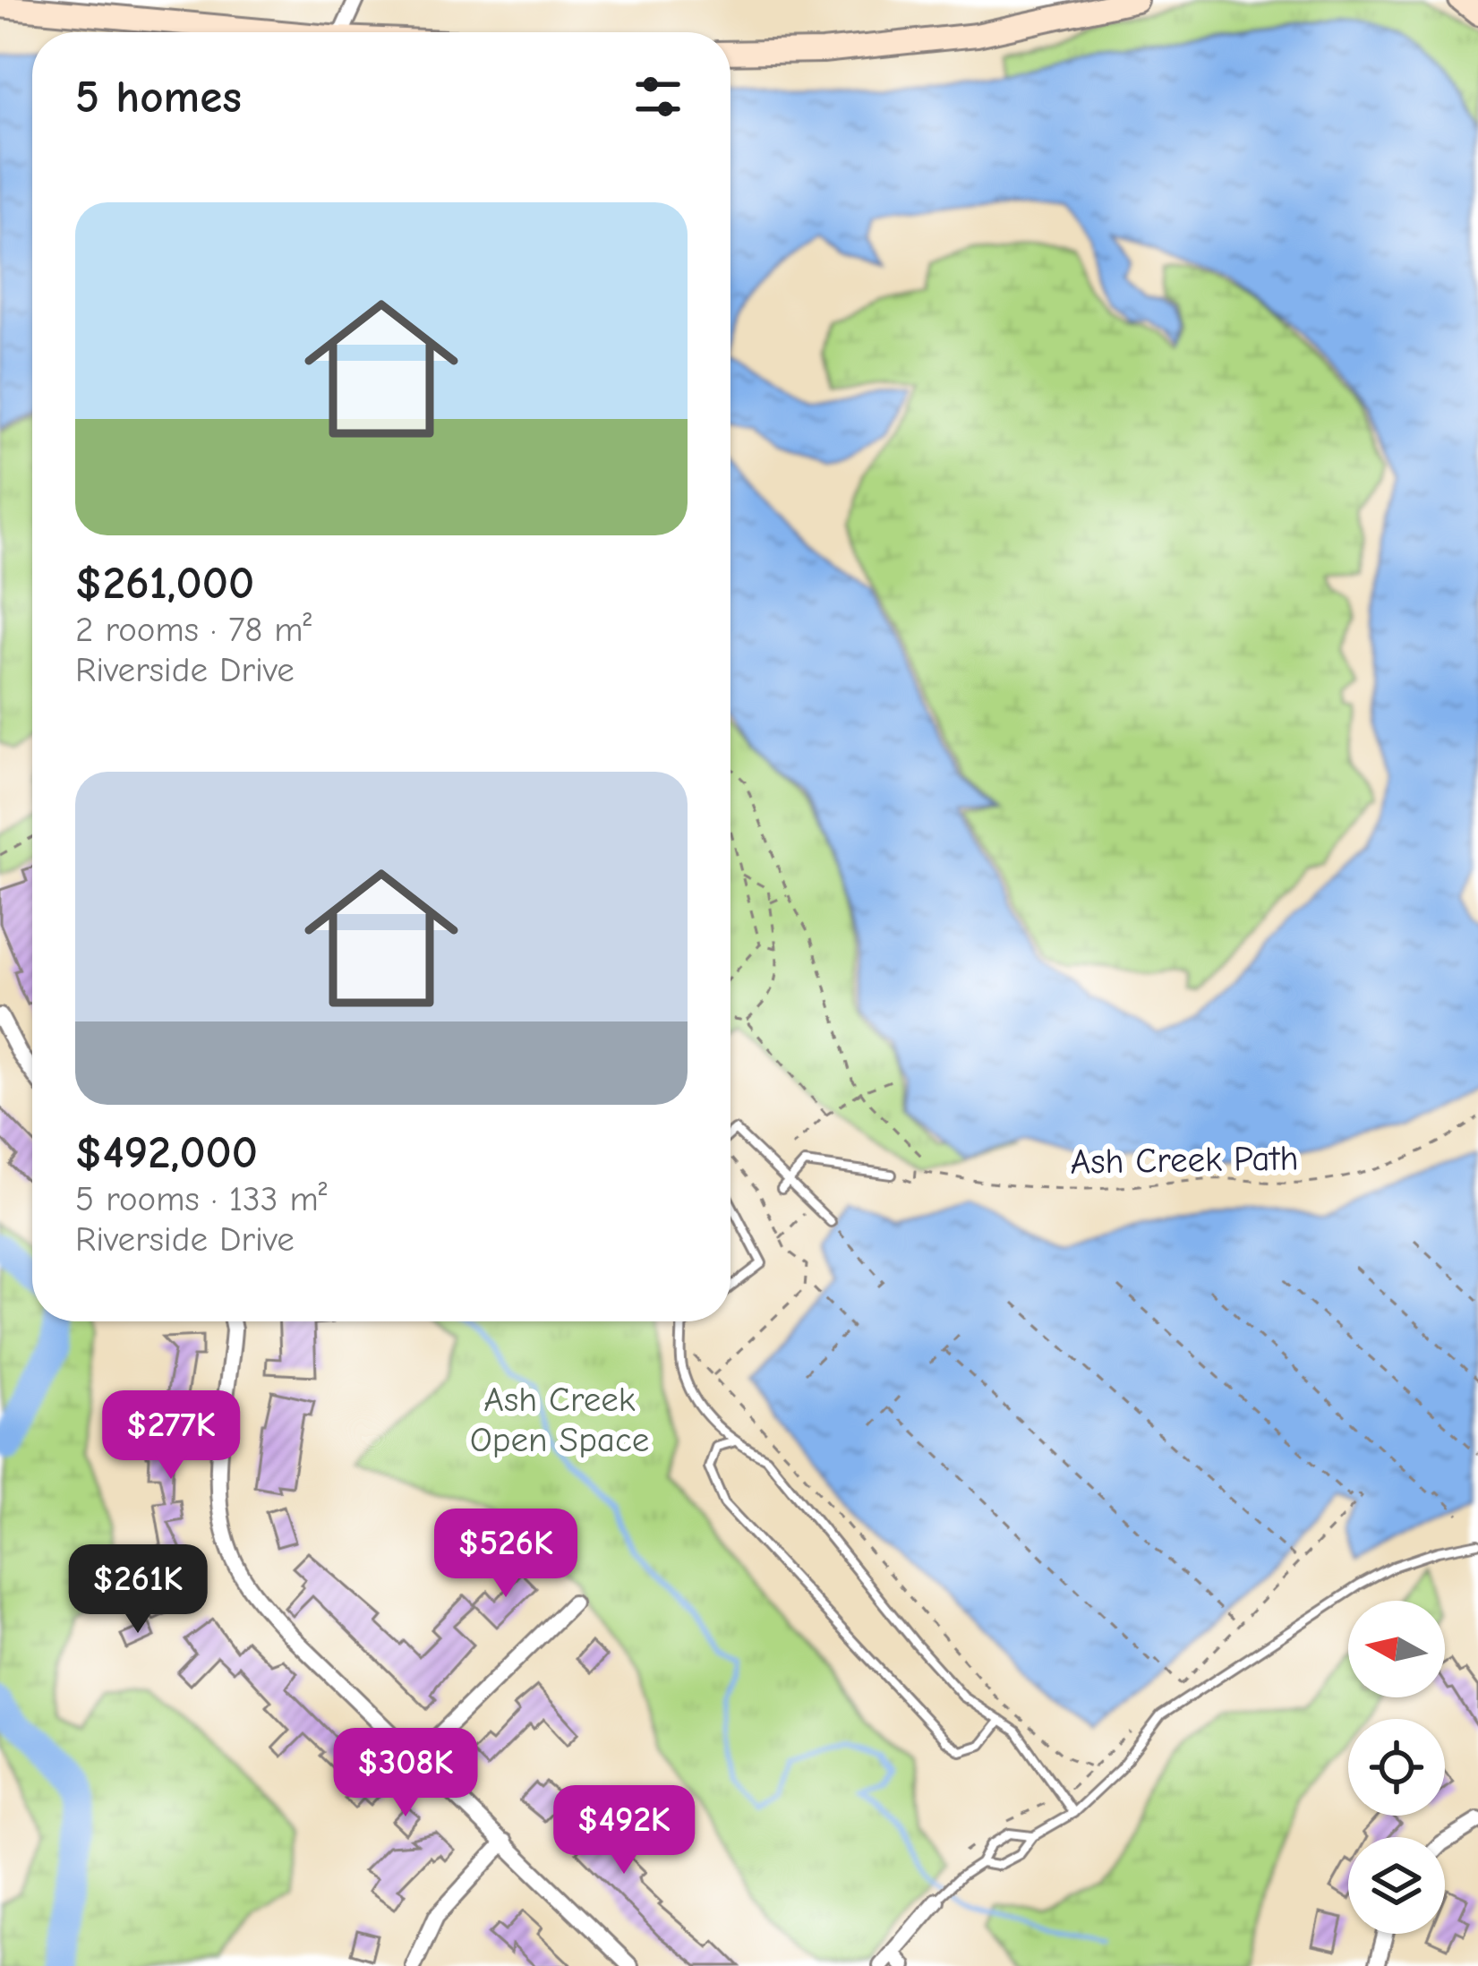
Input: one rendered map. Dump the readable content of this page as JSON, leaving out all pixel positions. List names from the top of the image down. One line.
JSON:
{"streets":{"path":["Ash Creek Path"]},"parks":["Ash Creek Open Space"],"north":"left","page":{"heading":"5 homes","list":[{"name":"$261,000","note":"2 rooms · 78 m² · Riverside Drive"},{"name":"$492,000","note":"5 rooms · 133 m² · Riverside Drive"}],"price":["$277K","$526K","$261K","$308K","$492K"]}}
